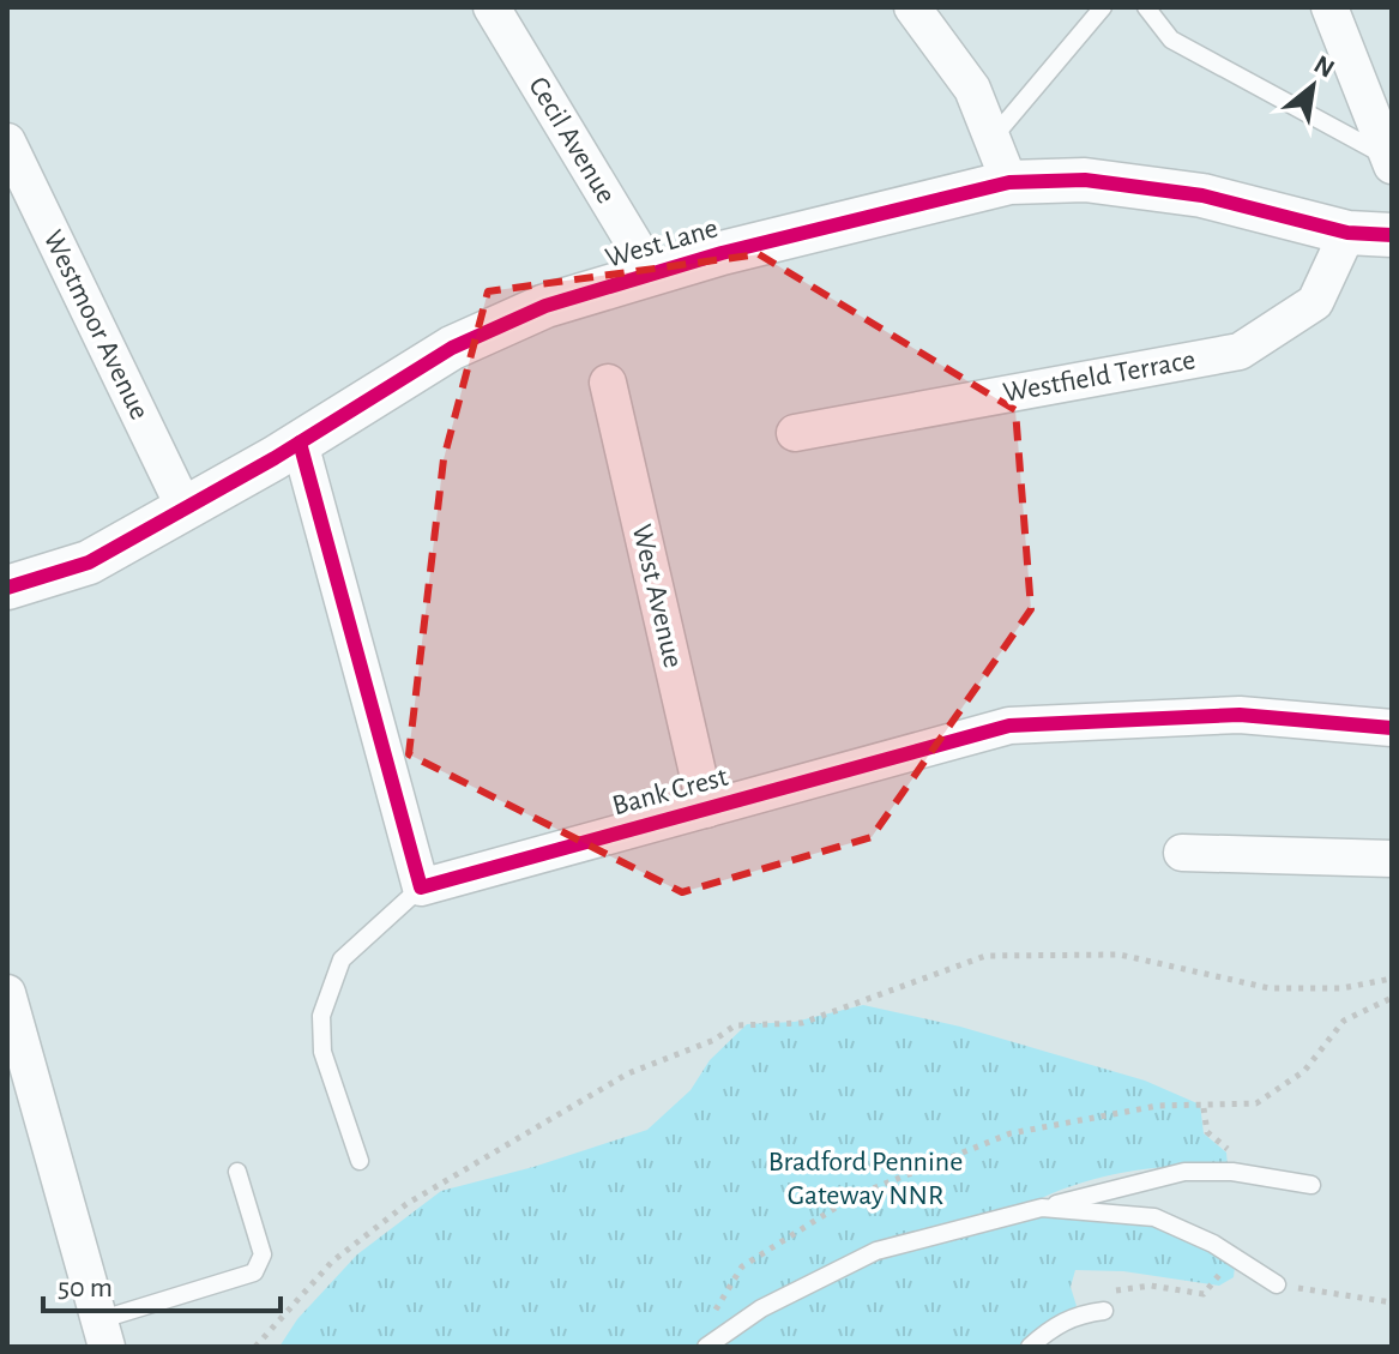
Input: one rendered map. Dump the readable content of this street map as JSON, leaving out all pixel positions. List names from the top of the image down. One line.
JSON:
{"streets":{"street":["Cecil Avenue","West Lane","Westmoor Avenue","Westfield Terrace","West Avenue","Bank Crest"]},"crossings":[["Cecil Avenue","West Lane"],["West Lane","Westmoor Avenue"],["West Lane","Westfield Terrace"],["West Avenue","Bank Crest"]],"parks":["Bradford Pennine Gateway NNR"],"scale_bar":"50 m","north":"top right"}
